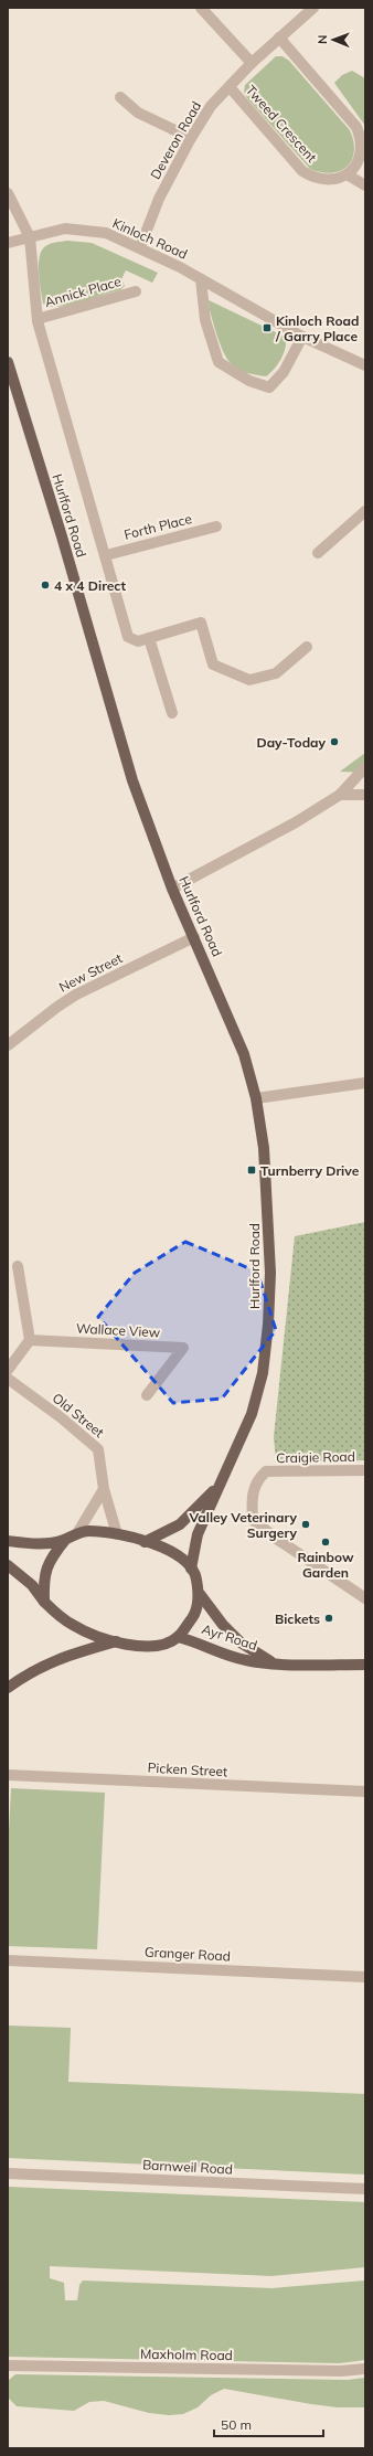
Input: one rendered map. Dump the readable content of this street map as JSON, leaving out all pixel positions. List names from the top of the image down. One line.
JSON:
{"streets":{"main road":["Hurlford Road","Ayr Road"],"street":["Tweed Crescent","Deveron Road","Kinloch Road","Annick Place","Forth Place","New Street","Wallace View","Old Street","Craigie Road","Picken Street","Granger Road","Barnweil Road","Maxholm Road"]},"crossings":[["Tweed Crescent","Deveron Road"],["Deveron Road","Kinloch Road"],["Kinloch Road","Hurlford Road"],["Annick Place","Hurlford Road"],["Hurlford Road","Forth Place"],["Hurlford Road","New Street"],["Hurlford Road","Old Street"],["Hurlford Road","Ayr Road"],["Old Street","Ayr Road"]],"places":{"transit":["Kinloch Road / Garry Place","Turnberry Drive"],"other":["4 x 4 Direct","Day-Today","Valley Veterinary Surgery","Rainbow Garden","Bickets"]},"scale_bar":"50 m","north":"left"}
